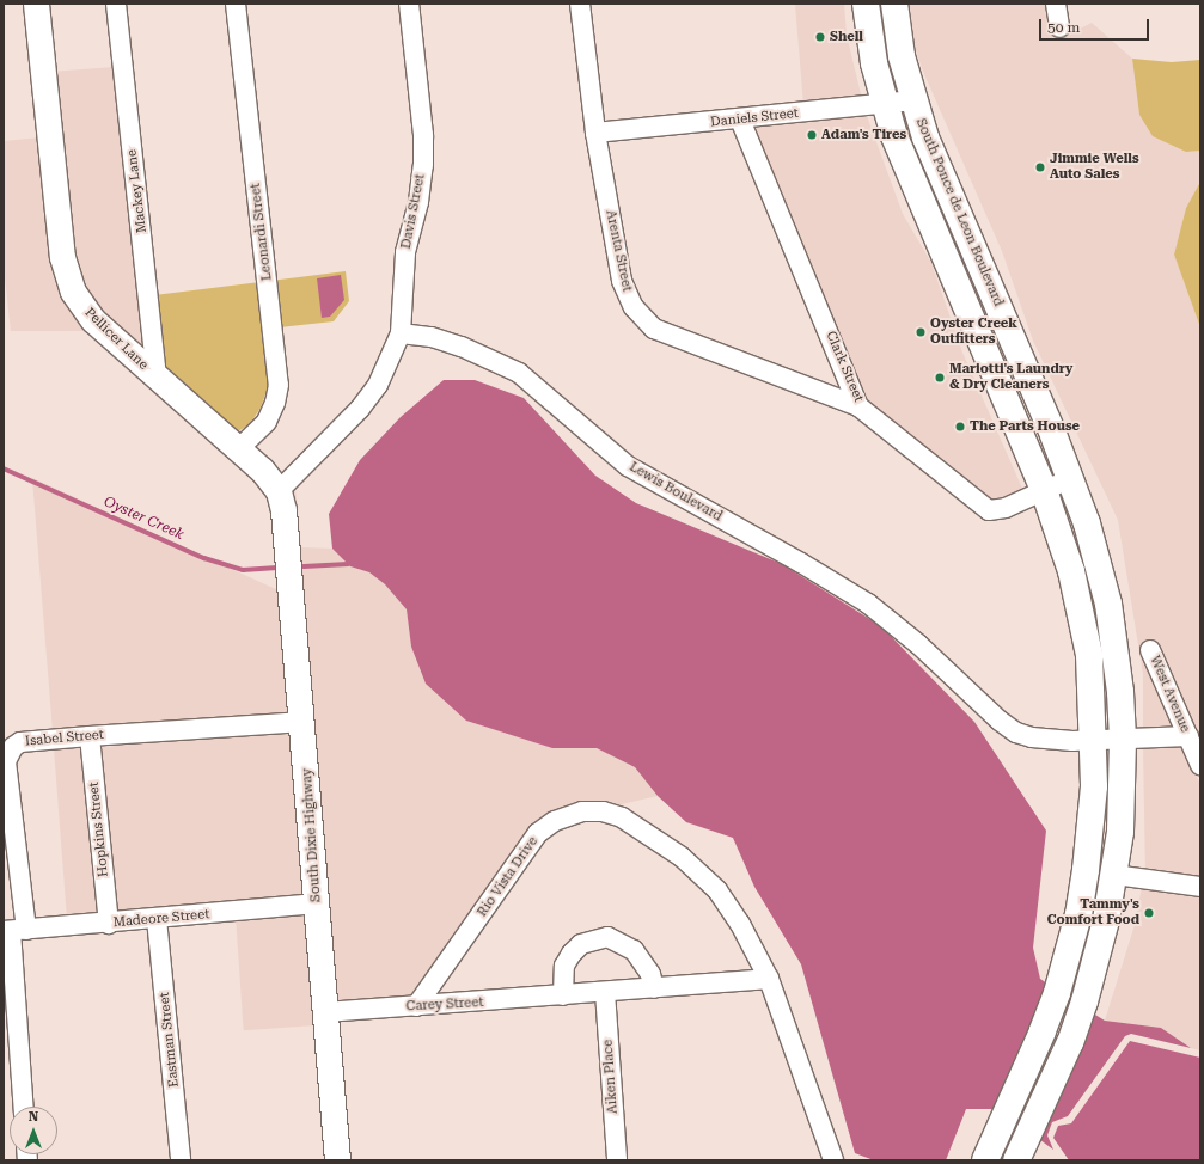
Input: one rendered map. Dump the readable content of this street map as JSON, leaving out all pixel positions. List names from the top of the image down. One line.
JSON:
{"streets":{"highway":["South Ponce de Leon Boulevard"],"main road":["Pellicer Lane","South Dixie Highway"],"street":["Daniels Street","Mackey Lane","Davis Street","Leonardi Street","Arenta Street","Clark Street","Lewis Boulevard","West Avenue","Isabel Street","Hopkins Street","Rio Vista Drive","Madeore Street","Carey Street","Eastman Street","Aiken Place"]},"crossings":[["Daniels Street","South Ponce de Leon Boulevard"],["Daniels Street","Arenta Street"],["Daniels Street","Clark Street"],["Mackey Lane","Pellicer Lane"],["Davis Street","Lewis Boulevard"],["South Ponce de Leon Boulevard","Clark Street"],["South Ponce de Leon Boulevard","Lewis Boulevard"],["Leonardi Street","Pellicer Lane"],["Arenta Street","Clark Street"],["Pellicer Lane","South Dixie Highway"],["Lewis Boulevard","West Avenue"],["Isabel Street","Hopkins Street"],["Isabel Street","South Dixie Highway"],["Isabel Street","Madeore Street"],["Hopkins Street","Madeore Street"],["South Dixie Highway","Madeore Street"],["South Dixie Highway","Carey Street"],["Rio Vista Drive","Carey Street"],["Madeore Street","Eastman Street"],["Carey Street","Aiken Place"]],"water":["Oyster Creek"],"places":["Shell","Adam's Tires","Jimmie Wells Auto Sales","Oyster Creek Outfitters","Mariotti's Laundry & Dry Cleaners","The Parts House","Tammy's Comfort Food"],"scale_bar":"50 m","north":"top"}
